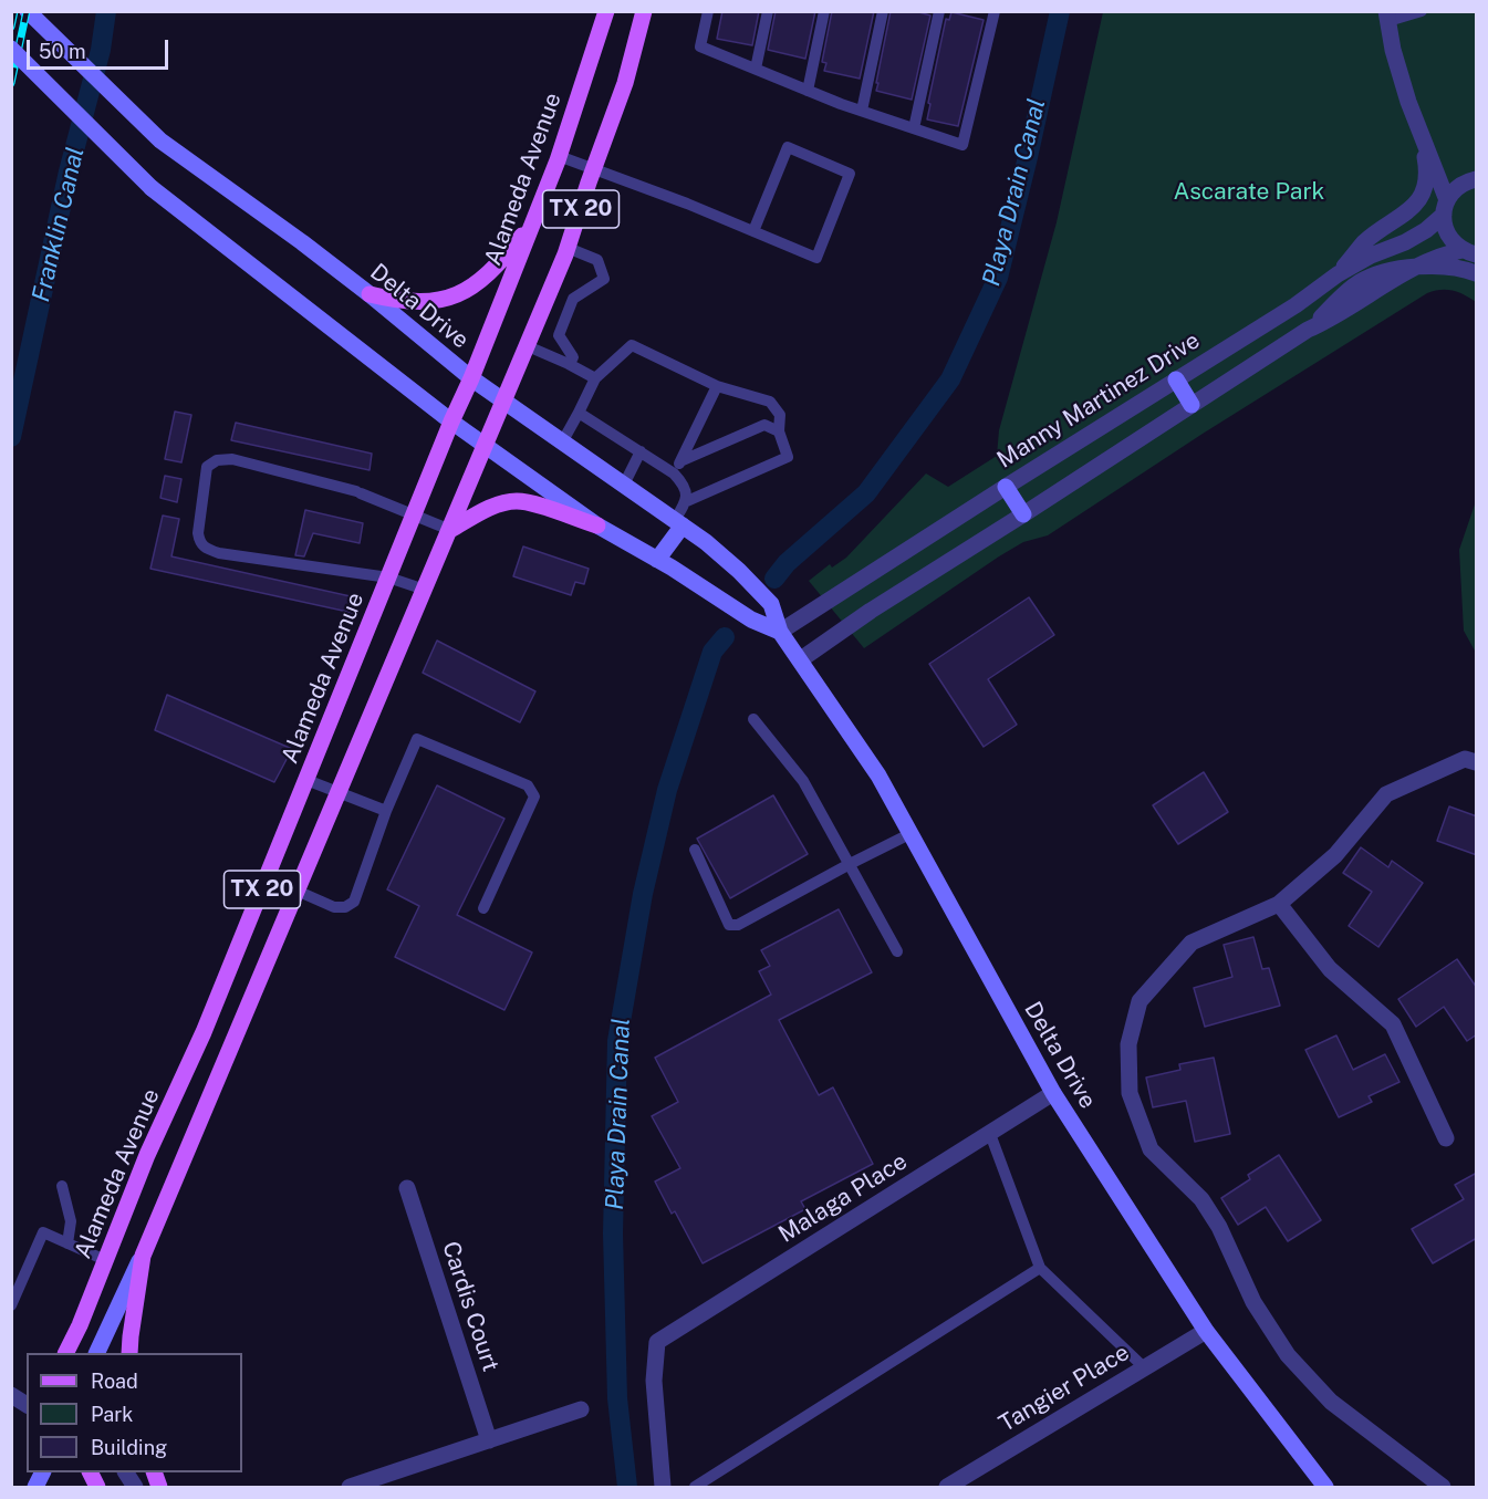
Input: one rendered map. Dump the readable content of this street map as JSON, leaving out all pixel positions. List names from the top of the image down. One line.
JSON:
{"streets":{"main road":["Alameda Avenue","TX 20","Delta Drive"],"street":["Manny Martinez Drive","Malaga Place","Cardis Court","Tangier Place"]},"crossings":[["Alameda Avenue","Delta Drive"],["TX 20","Delta Drive"],["Delta Drive","Manny Martinez Drive"],["Delta Drive","Malaga Place"],["Delta Drive","Tangier Place"]],"water":["Playa Drain Canal","Franklin Canal"],"parks":["Ascarate Park"],"legend":["Road","Park","Building"],"scale_bar":"50 m"}
